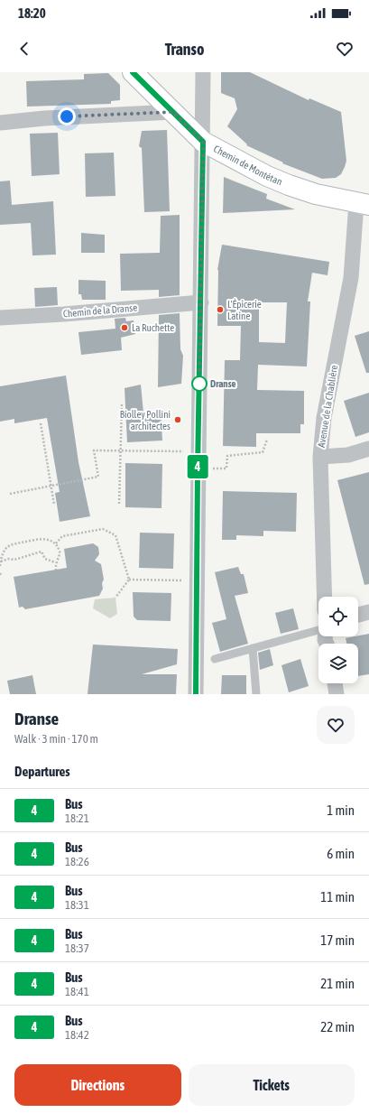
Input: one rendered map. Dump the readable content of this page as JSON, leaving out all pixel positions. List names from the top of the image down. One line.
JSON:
{"streets":{"street":["Chemin de Montétan","Chemin de la Dranse","Avenue de la Chablière"]},"crossings":[["Chemin de Montétan","Avenue de la Chablière"]],"places":["L'Épicerie Latine","La Ruchette","Dranse","Biolley Pollini architectes"],"lines":["bus line 4"],"page":{"status":"18:20","header":"Transo","on_map":"4","heading":[["Dranse","Walk · 3 min · 170 m"],"Departures"],"list":[{"mark":"4","name":"Bus","note":"18:21","value":"1 min"},{"mark":"4","name":"Bus","note":"18:26","value":"6 min"},{"mark":"4","name":"Bus","note":"18:31","value":"11 min"},{"mark":"4","name":"Bus","note":"18:37","value":"17 min"},{"mark":"4","name":"Bus","note":"18:41","value":"21 min"},{"mark":"4","name":"Bus","note":"18:42","value":"22 min"}],"buttons":["Directions","Tickets"]}}
